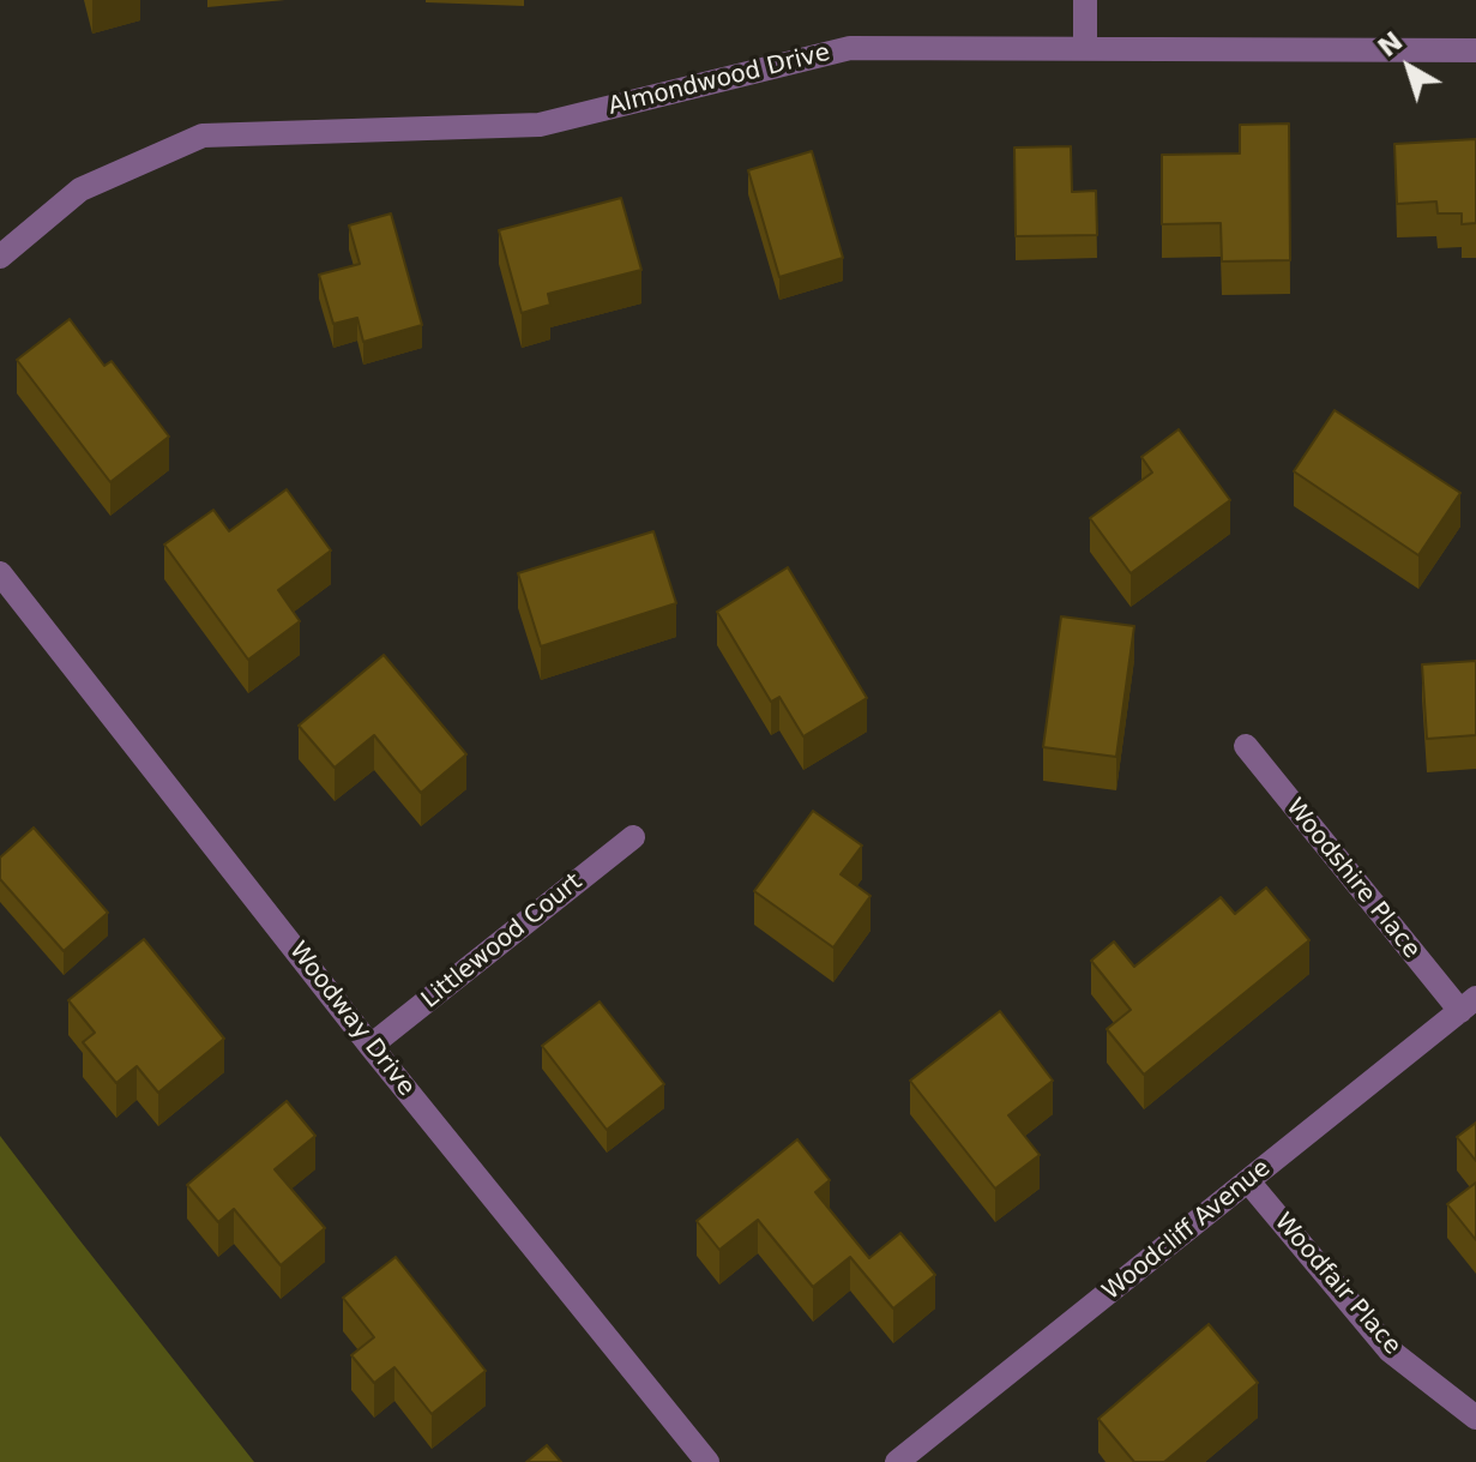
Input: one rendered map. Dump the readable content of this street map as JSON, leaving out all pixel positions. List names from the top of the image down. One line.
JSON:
{"streets":{"street":["Almondwood Drive","Woodshire Place","Littlewood Court","Woodway Drive","Woodcliff Avenue","Woodfair Place"]},"crossings":[["Woodshire Place","Woodcliff Avenue"],["Littlewood Court","Woodway Drive"],["Woodcliff Avenue","Woodfair Place"]],"north":"top left"}
